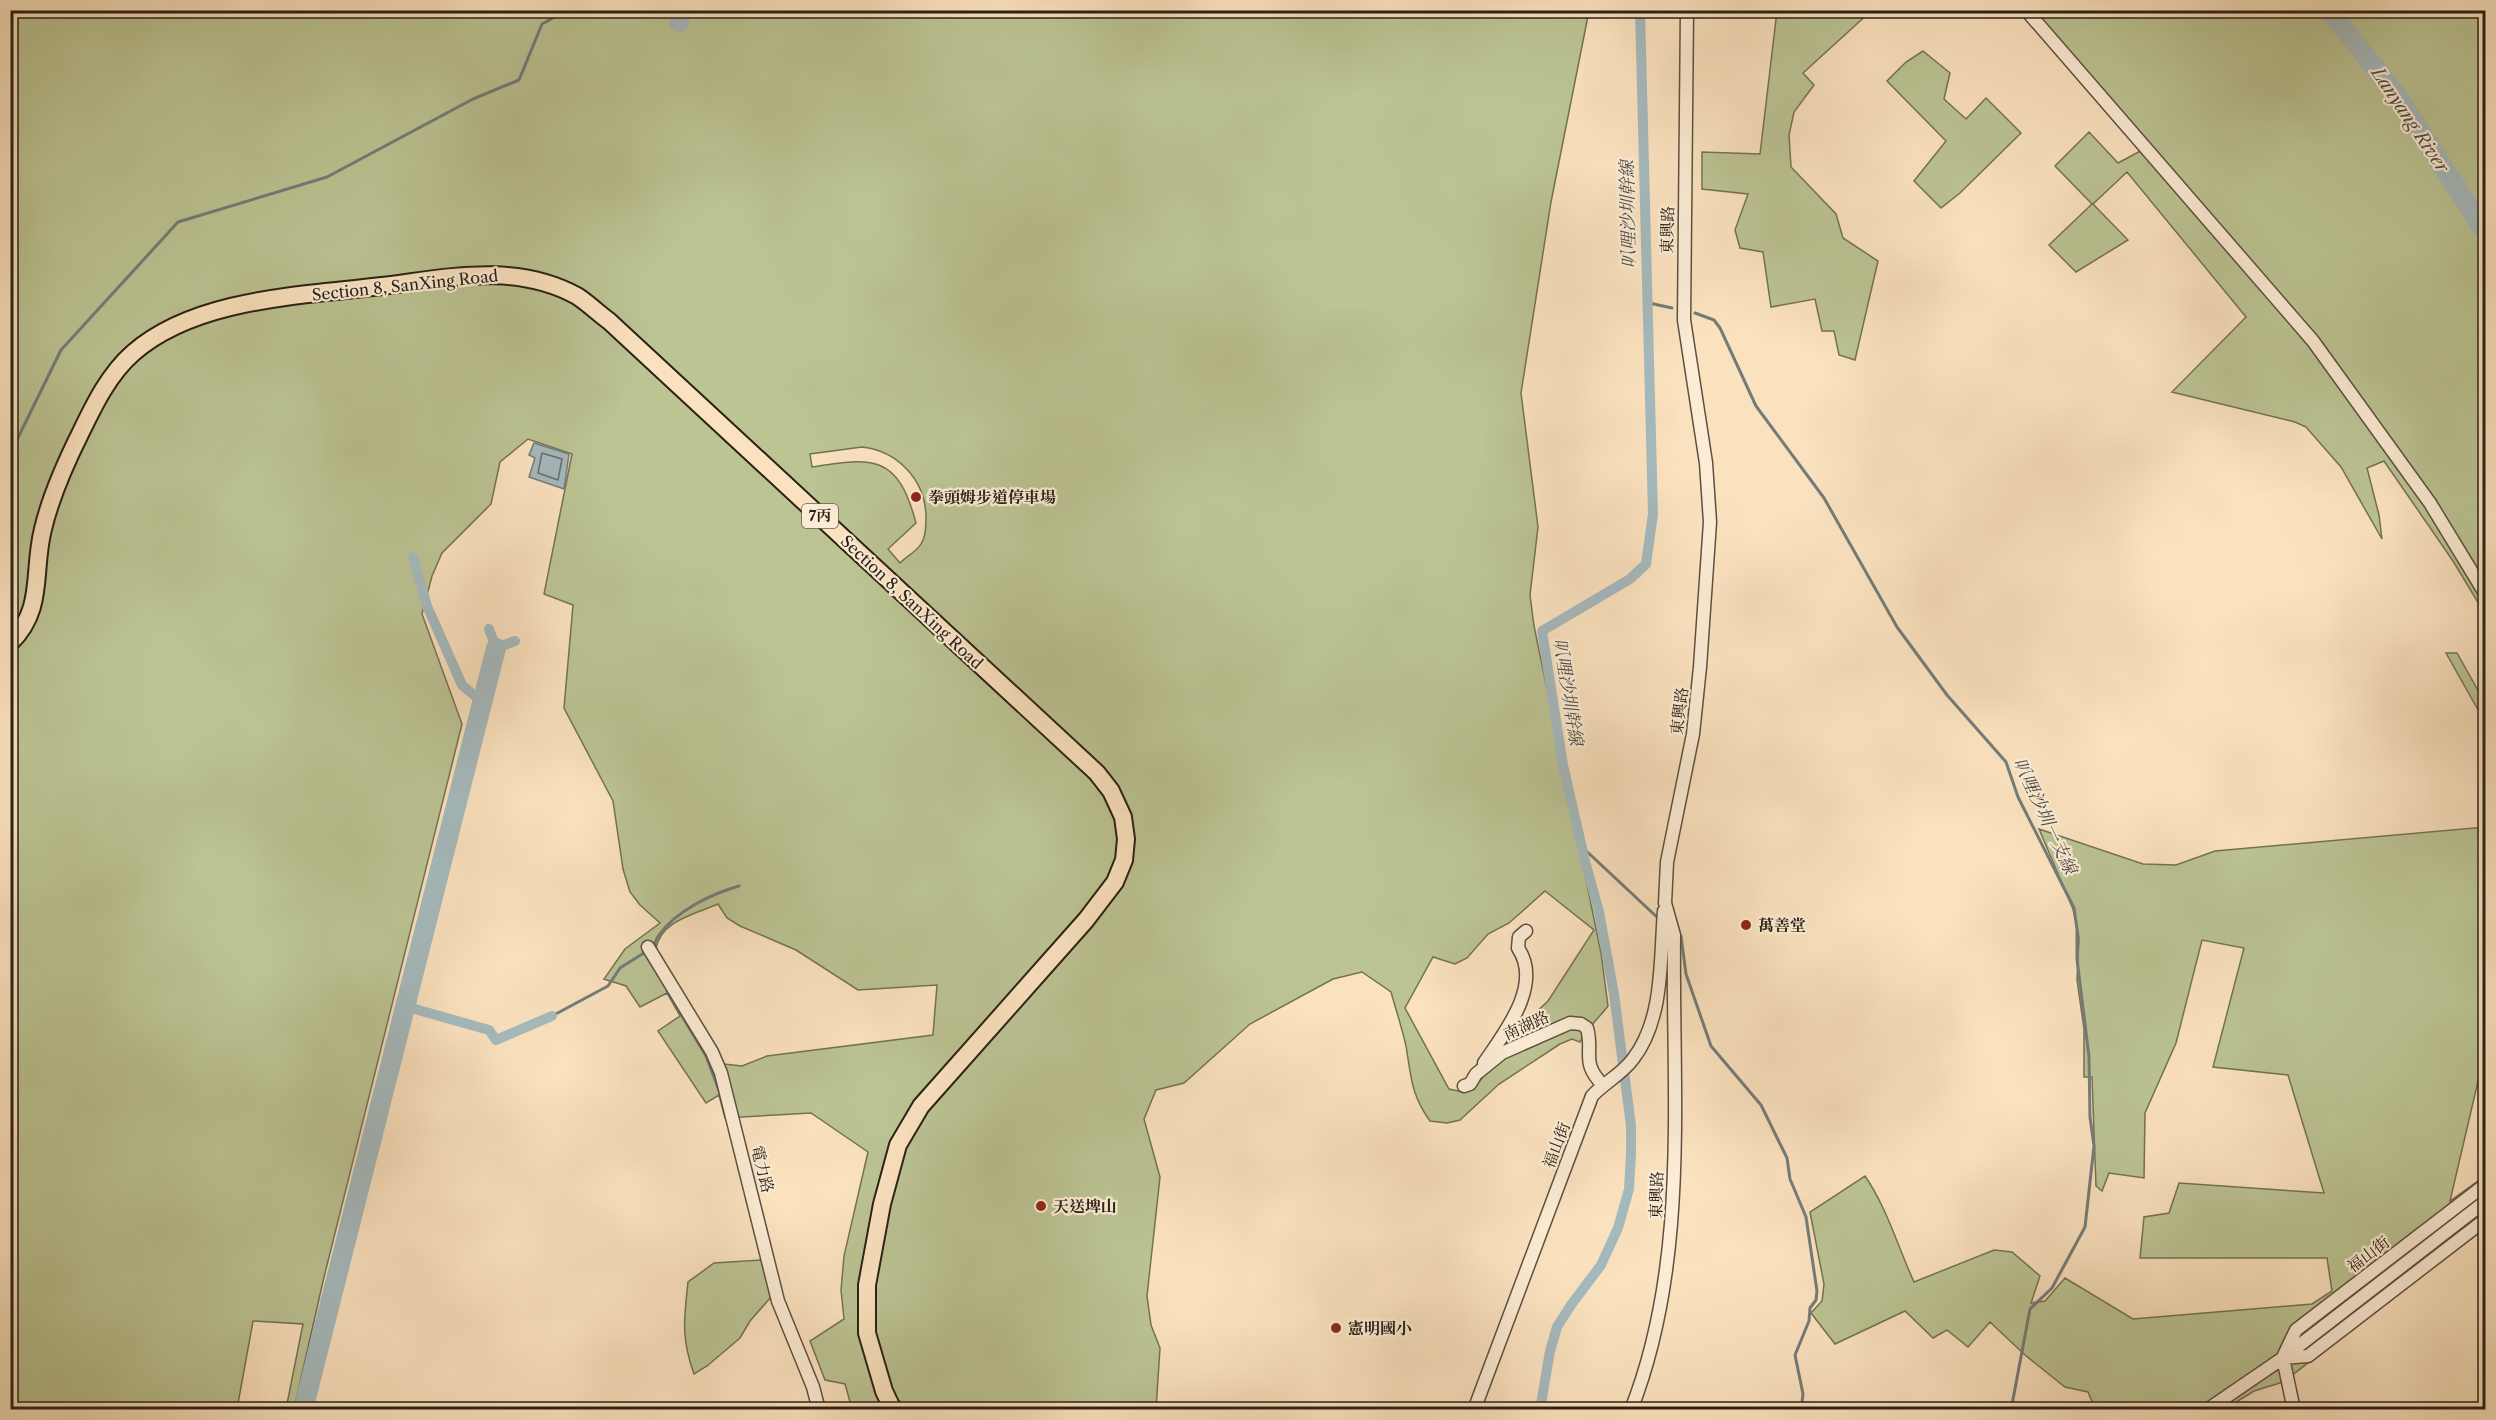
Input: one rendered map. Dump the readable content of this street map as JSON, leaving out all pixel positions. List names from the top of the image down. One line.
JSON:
{"streets":{"main road":["Section 8, SanXing Road","7丙"],"street":["東興路","南湖路","福山街","電力路"]},"crossings":[["東興路","福山街"],["南湖路","福山街"]],"water":["Lanyang River","叭哩沙圳幹線","叭哩沙圳一支線"],"places":["拳頭姆步道停車場","萬善堂","天送埤山","憲明國小"]}
